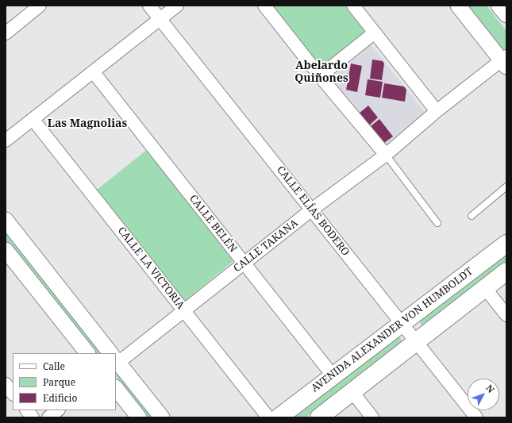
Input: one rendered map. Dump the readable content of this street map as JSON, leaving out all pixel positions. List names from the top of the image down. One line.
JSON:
{"streets":{"main road":["AVENIDA ALEXANDER VON HUMBOLDT"],"street":["CALLE ELÍAS BODERO","CALLE BELÉN","CALLE TAKANA","CALLE LA VICTORIA"]},"crossings":[["CALLE ELÍAS BODERO","CALLE TAKANA"],["CALLE ELÍAS BODERO","AVENIDA ALEXANDER VON HUMBOLDT"],["CALLE BELÉN","CALLE TAKANA"],["CALLE BELÉN","AVENIDA ALEXANDER VON HUMBOLDT"],["CALLE TAKANA","CALLE LA VICTORIA"]],"districts":["Abelardo Quiñones","Las Magnolias"],"legend":["Calle","Parque","Edificio"],"north":"top right"}
